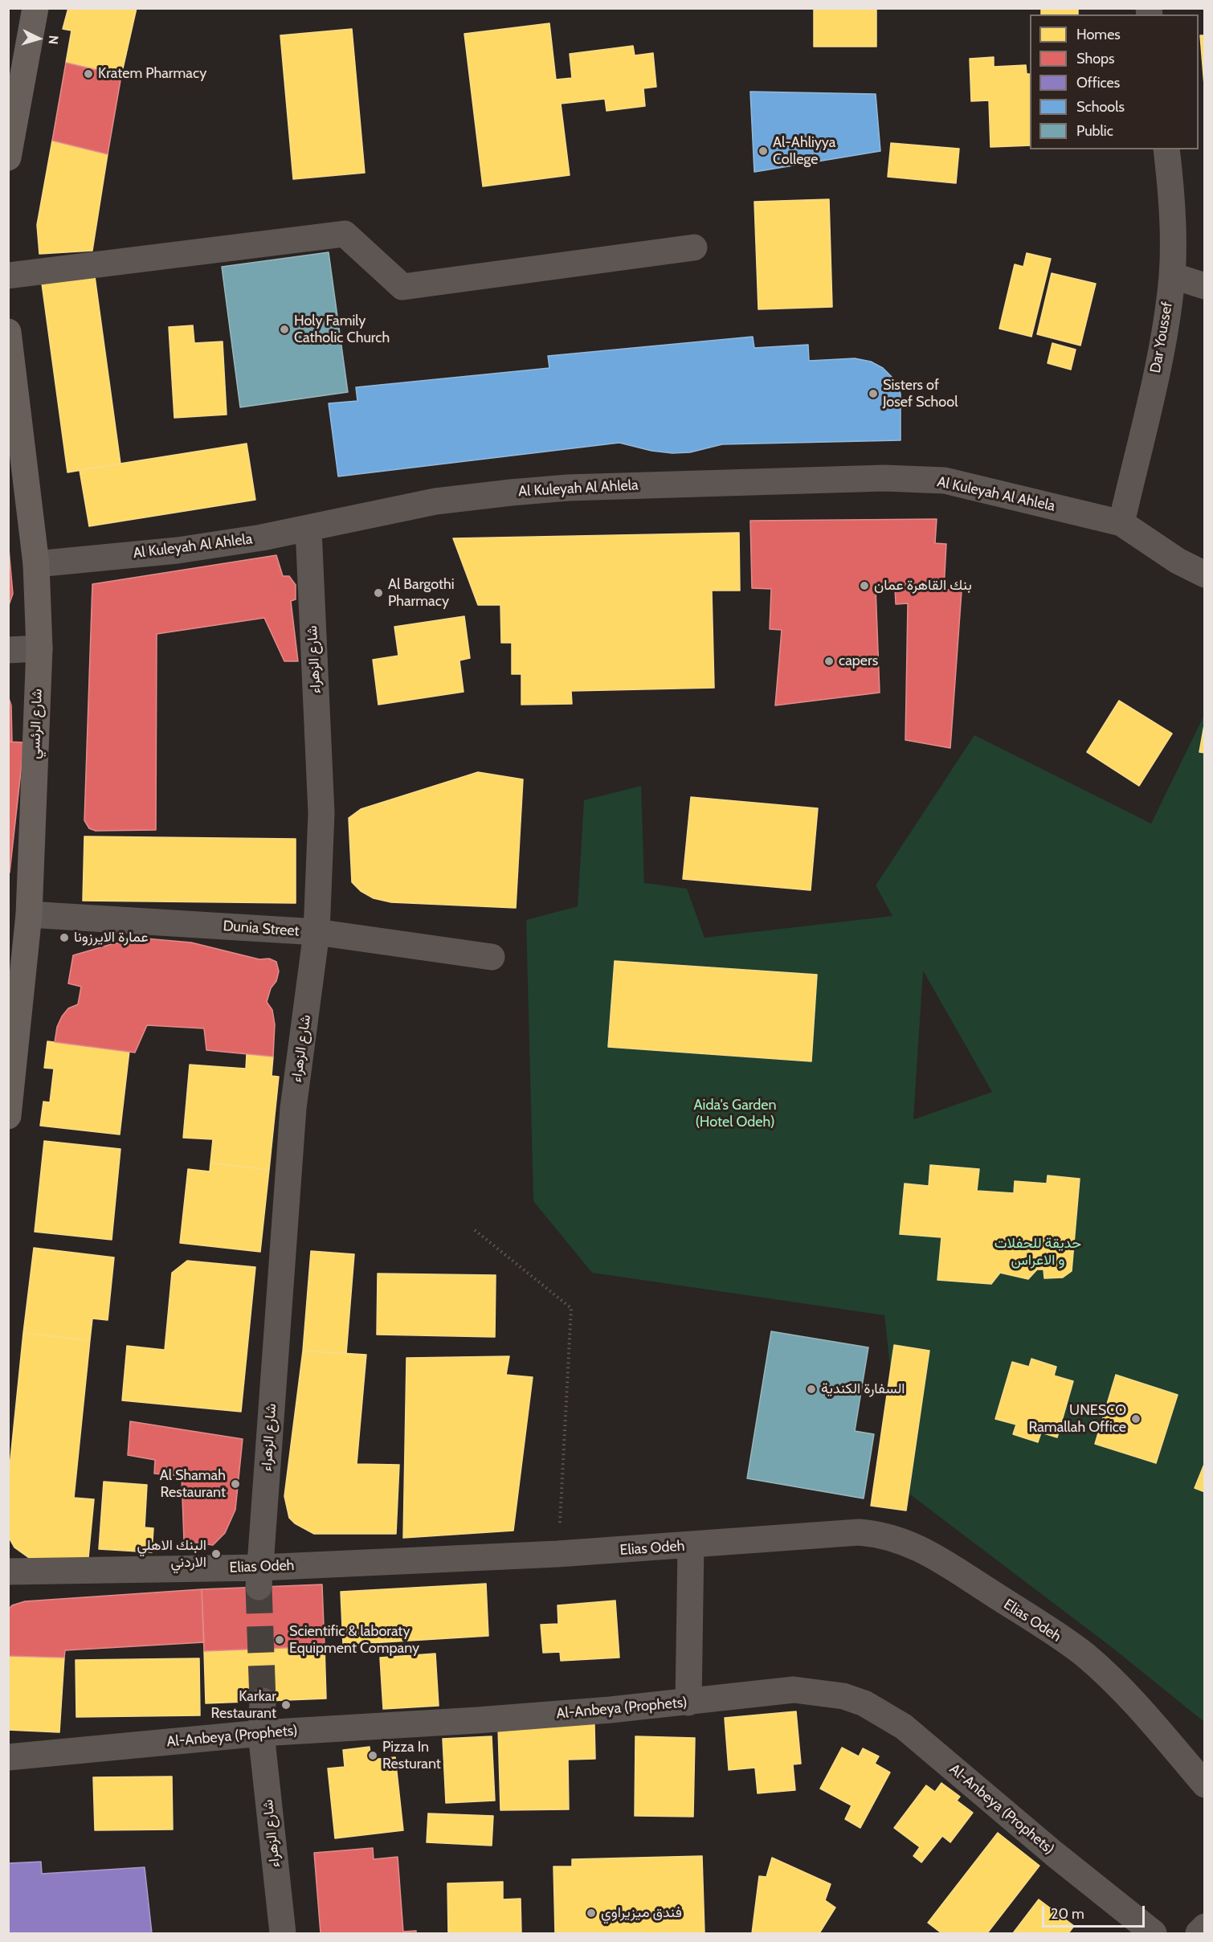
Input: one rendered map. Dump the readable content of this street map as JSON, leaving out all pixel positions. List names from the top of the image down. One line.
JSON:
{"streets":{"main road":["شارع الرئسي"],"street":["Dar Youssef","Al Kuleyah Al Ahlela","شارع الزهراء","Dunia Street","Elias Odeh","Al-Anbeya (Prophets)"]},"crossings":[["Dar Youssef","Al Kuleyah Al Ahlela"],["Al Kuleyah Al Ahlela","شارع الزهراء"],["Al Kuleyah Al Ahlela","شارع الرئسي"],["شارع الزهراء","Dunia Street"],["شارع الزهراء","Elias Odeh"],["شارع الزهراء","Al-Anbeya (Prophets)"],["شارع الرئسي","Dunia Street"]],"parks":["Aida's Garden (Hotel Odeh)","حديقة للحفلات و الاعراس"],"places":["Kratem Pharmacy","Al-Ahliyya College","Holy Family Catholic Church","Sisters of Josef School","بنك القاهرة عمان","Al Bargothi Pharmacy","capers","عمارة الايرزونا","السفارة الكندية","UNESCO Ramallah Office","Al Shamah Restaurant","البنك الاهلي الاردني","Scientific & laboraty Equipment Company","Karkar Restaurant","Pizza In Resturant","فندق ميزيراوي"],"legend":["Homes","Shops","Offices","Schools","Public"],"scale_bar":"20 m","north":"right"}
